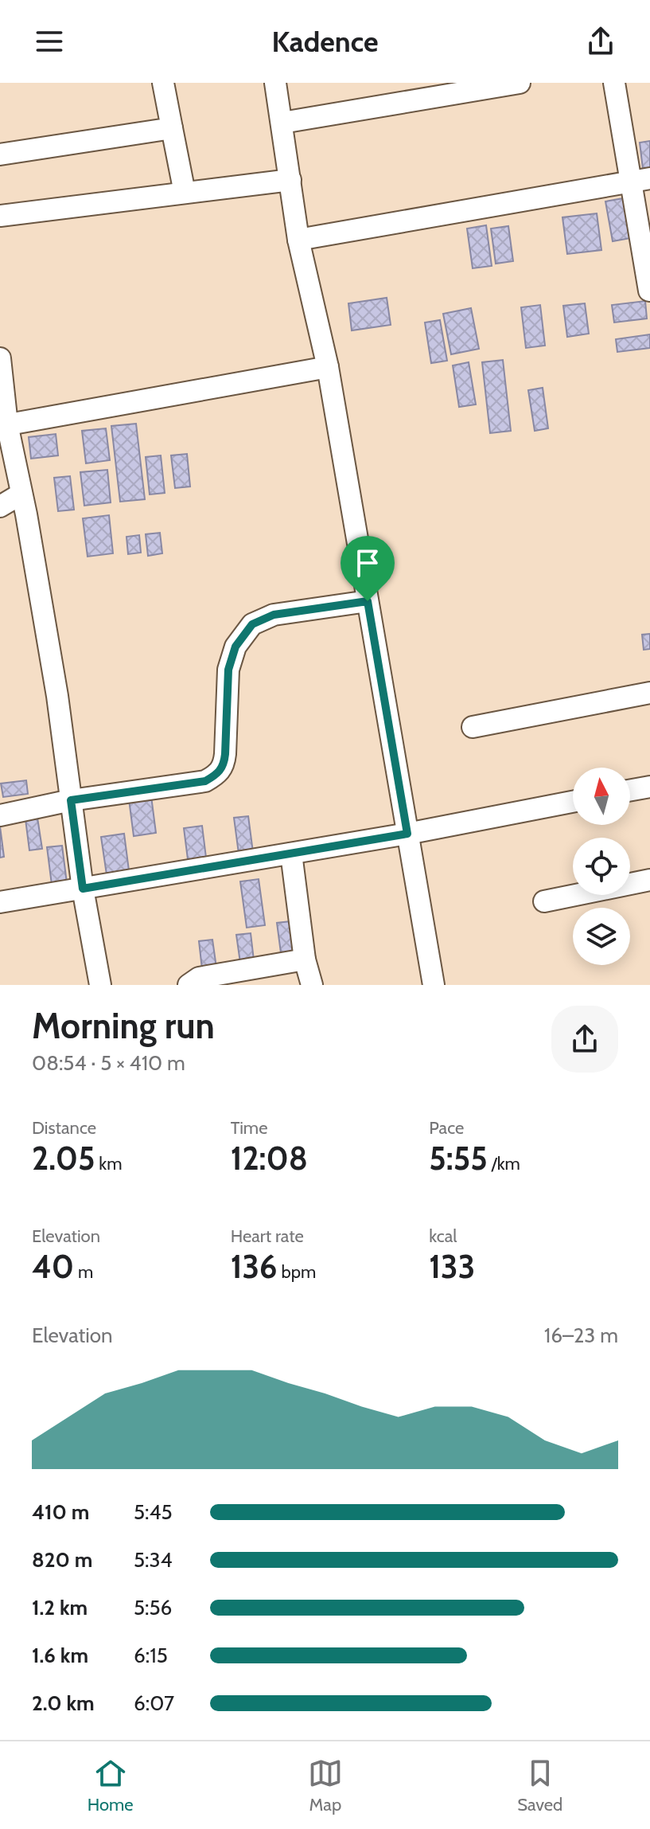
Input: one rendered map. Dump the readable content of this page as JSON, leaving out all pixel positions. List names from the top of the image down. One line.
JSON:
{"north":"top","page":{"header":"Kadence","heading":["Morning run","08:54 · 5 × 410 m"],"stats":[["Distance","2.05 km"],["Time","12:08"],["Pace","5:55 /km"],["Elevation","40 m"],["Heart rate","136 bpm"],["kcal","133"]],"chart":["Elevation","16–23 m"],"list":[{"name":"410 m","note":"5:45"},{"name":"820 m","note":"5:34"},{"name":"1.2 km","note":"5:56"},{"name":"1.6 km","note":"6:15"},{"name":"2.0 km","note":"6:07"}],"tabs":["Home","Map","Saved"]}}
